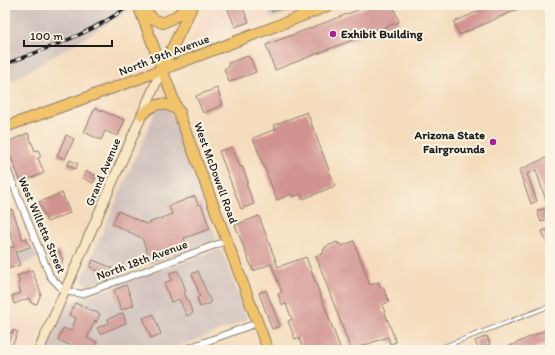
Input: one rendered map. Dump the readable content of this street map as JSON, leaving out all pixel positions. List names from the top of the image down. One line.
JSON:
{"streets":{"main road":["North 19th Avenue","Grand Avenue","West McDowell Road"],"street":["West Willetta Street","North 18th Avenue"]},"crossings":[["North 19th Avenue","Grand Avenue"],["North 19th Avenue","West McDowell Road"],["Grand Avenue","West McDowell Road"],["Grand Avenue","West Willetta Street"],["Grand Avenue","North 18th Avenue"],["West McDowell Road","North 18th Avenue"],["West Willetta Street","North 18th Avenue"]],"places":["Exhibit Building","Arizona State Fairgrounds"],"scale_bar":"100 m"}
